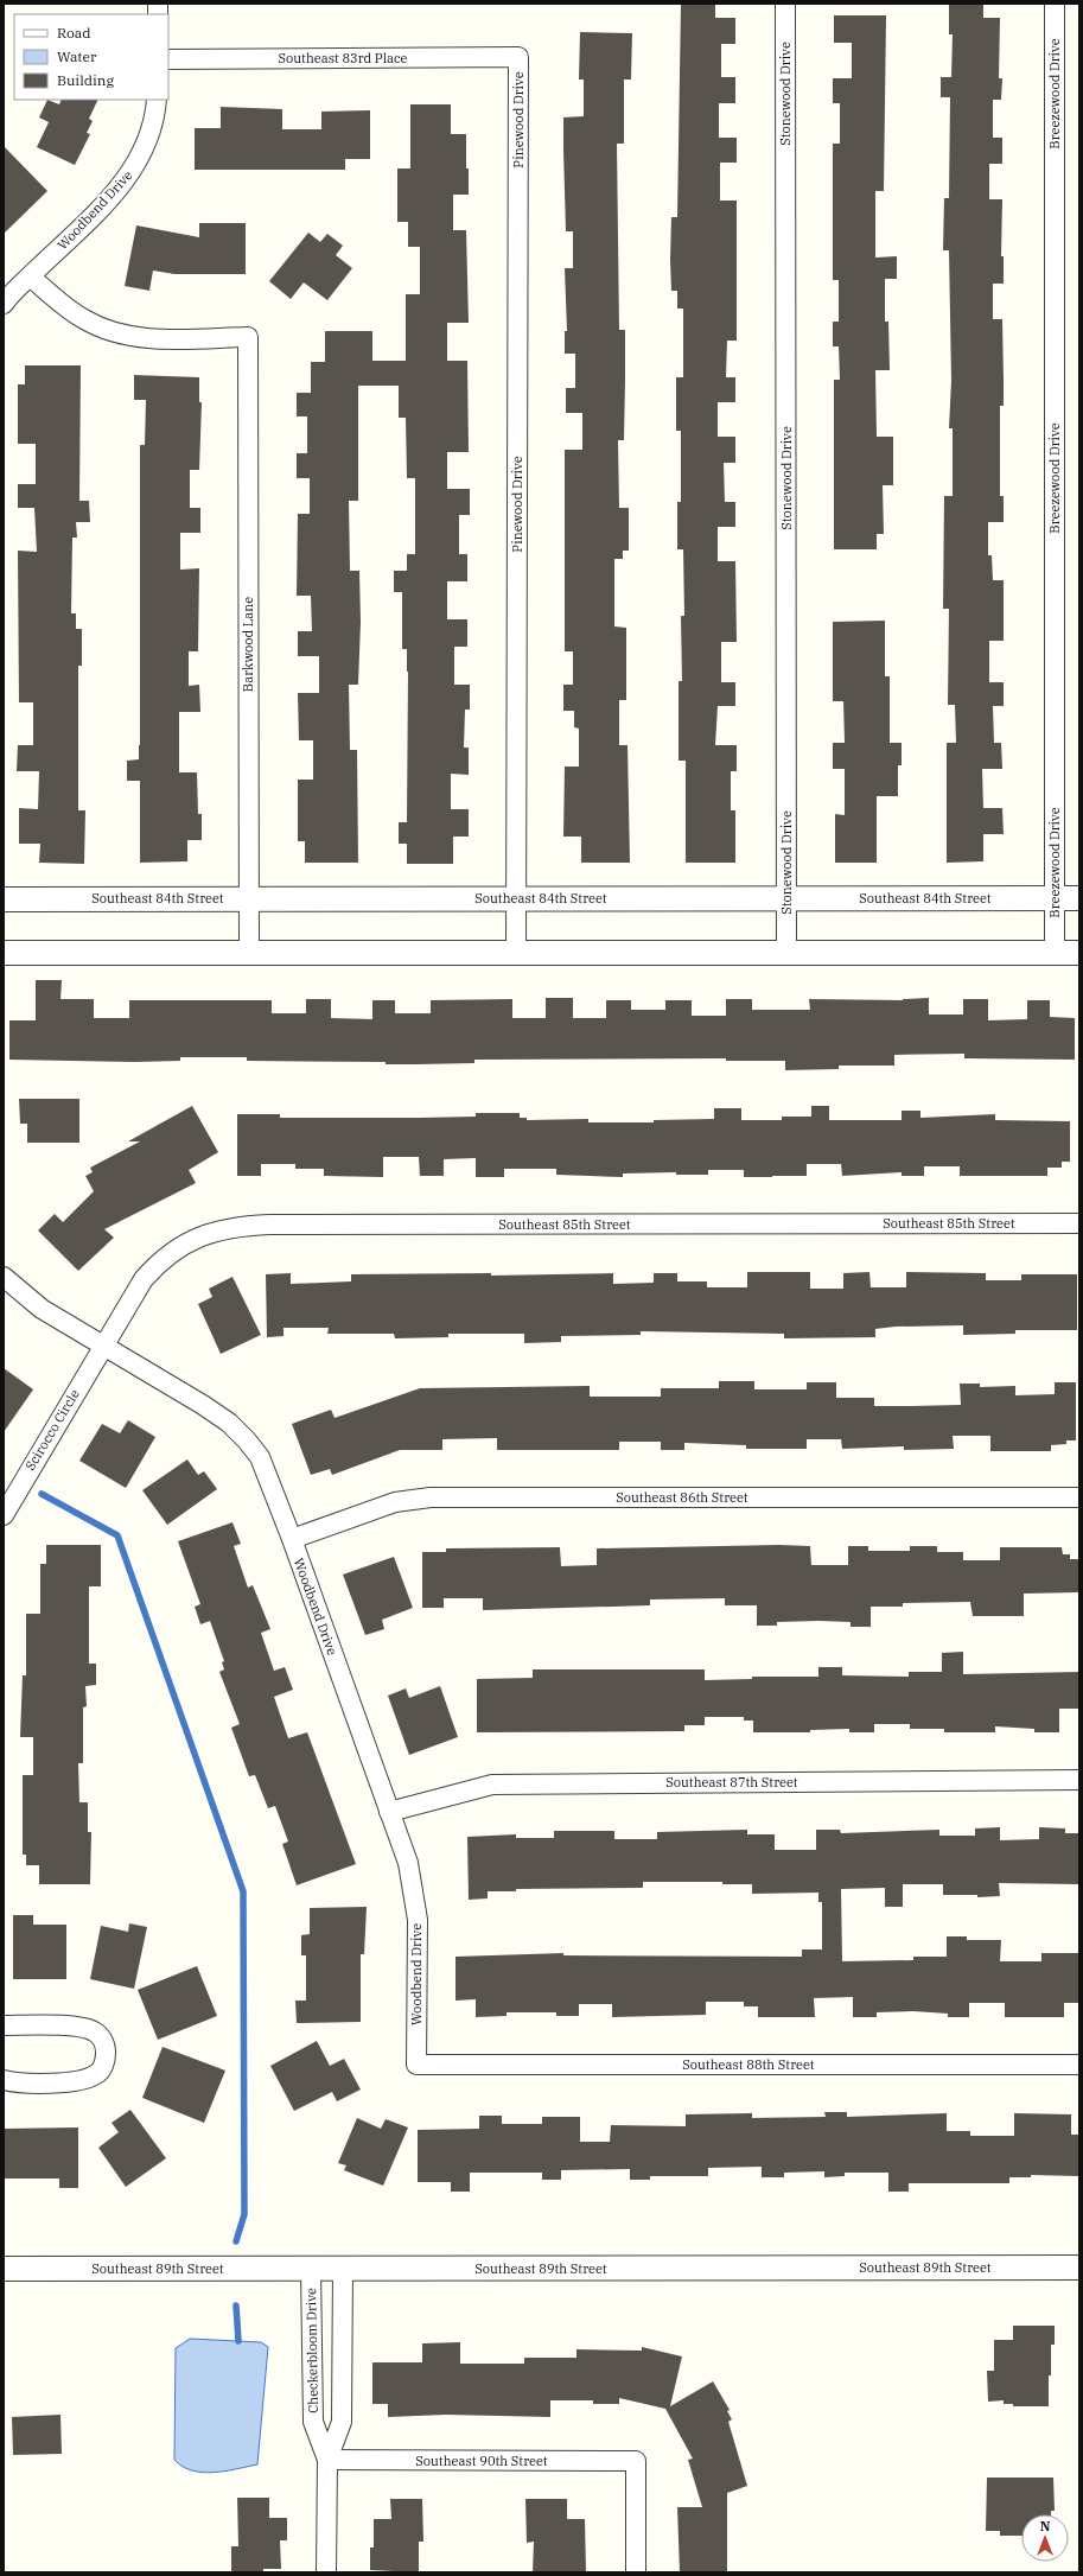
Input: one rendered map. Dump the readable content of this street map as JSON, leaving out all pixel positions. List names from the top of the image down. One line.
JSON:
{"streets":{"street":["Southeast 83rd Place","Stonewood Drive","Breezewood Drive","Pinewood Drive","Woodbend Drive","Barkwood Lane","Southeast 84th Street","Southeast 85th Street","Scirocco Circle","Southeast 86th Street","Southeast 87th Street","Southeast 88th Street","Southeast 89th Street","Checkerbloom Drive","Southeast 90th Street"]},"crossings":[["Southeast 83rd Place","Pinewood Drive"],["Stonewood Drive","Southeast 84th Street"],["Breezewood Drive","Southeast 84th Street"],["Pinewood Drive","Southeast 84th Street"],["Woodbend Drive","Barkwood Lane"],["Woodbend Drive","Southeast 85th Street"],["Woodbend Drive","Scirocco Circle"],["Woodbend Drive","Southeast 86th Street"],["Woodbend Drive","Southeast 87th Street"],["Woodbend Drive","Southeast 88th Street"],["Barkwood Lane","Southeast 84th Street"],["Southeast 85th Street","Scirocco Circle"],["Southeast 89th Street","Checkerbloom Drive"],["Checkerbloom Drive","Southeast 90th Street"]],"legend":["Road","Water","Building"],"north":"top"}
